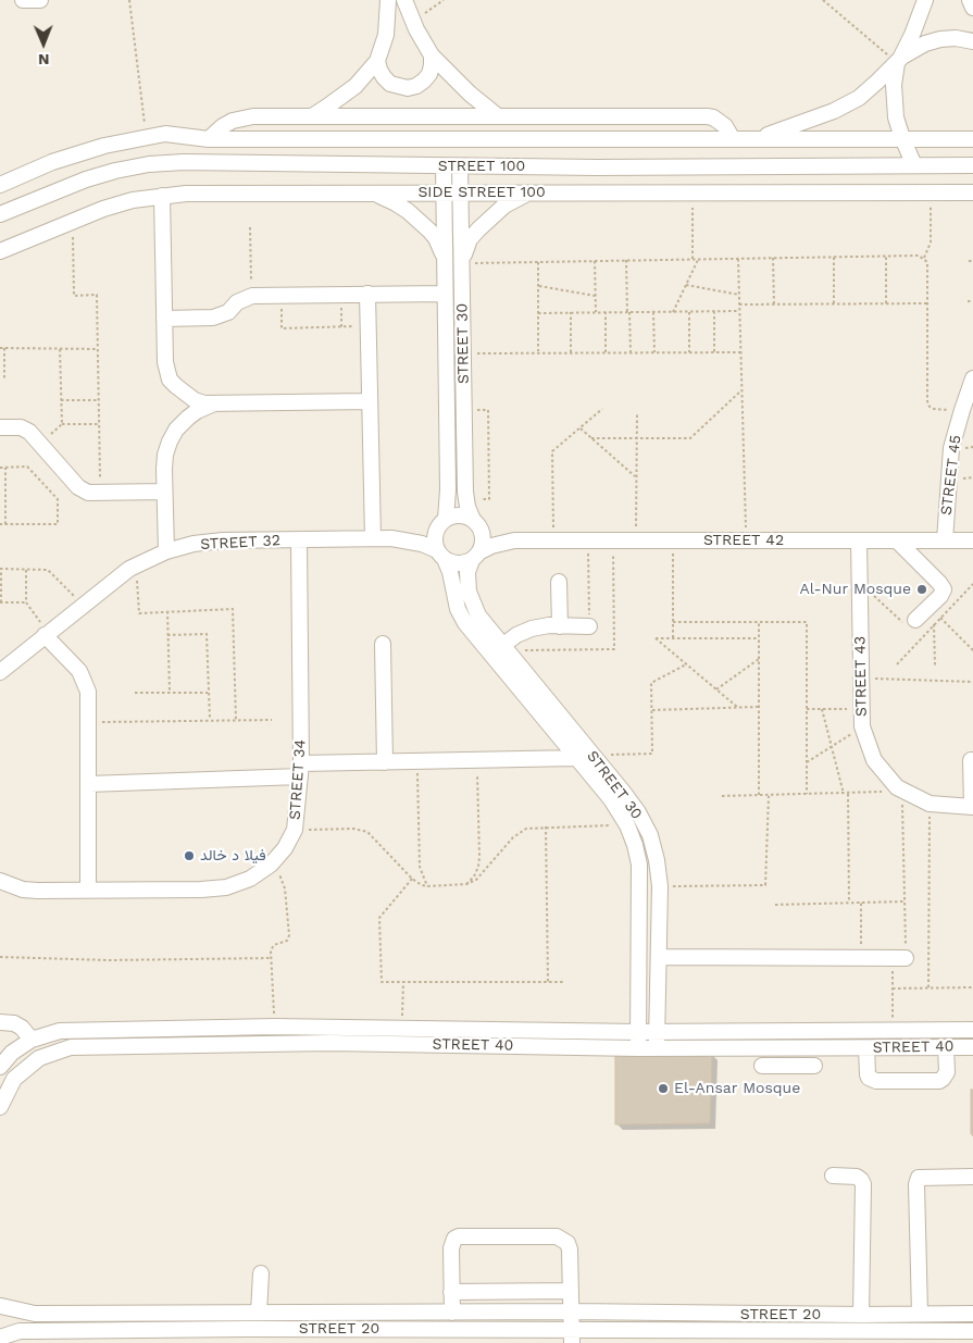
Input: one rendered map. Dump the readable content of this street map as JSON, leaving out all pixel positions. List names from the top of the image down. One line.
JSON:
{"streets":{"street":["STREET 100","SIDE STREET 100","STREET 30","STREET 45","STREET 42","STREET 32","STREET 43","STREET 34","STREET 40","STREET 20"]},"crossings":[["STREET 100","STREET 30"],["SIDE STREET 100","STREET 30"],["STREET 30","STREET 42"],["STREET 30","STREET 32"],["STREET 30","STREET 40"],["STREET 45","STREET 42"],["STREET 42","STREET 32"],["STREET 42","STREET 43"],["STREET 32","STREET 34"]],"places":["Al-Nur Mosque","فيلا د خالد","El-Ansar Mosque"],"north":"bottom"}
